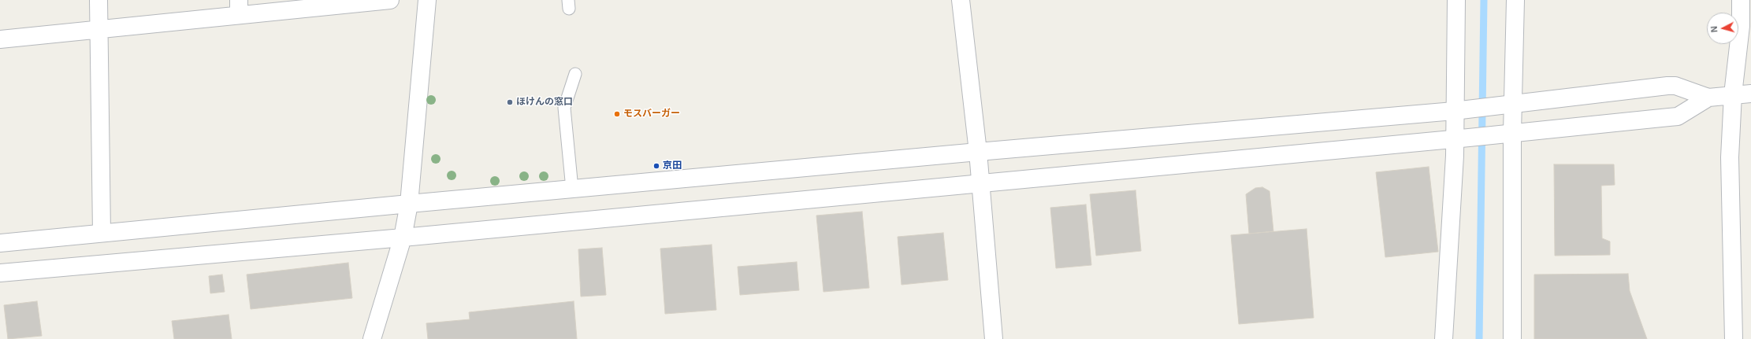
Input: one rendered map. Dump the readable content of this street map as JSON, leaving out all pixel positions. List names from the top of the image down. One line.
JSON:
{"places":["ほけんの窓口","モスバーガー","京田"],"north":"left"}
